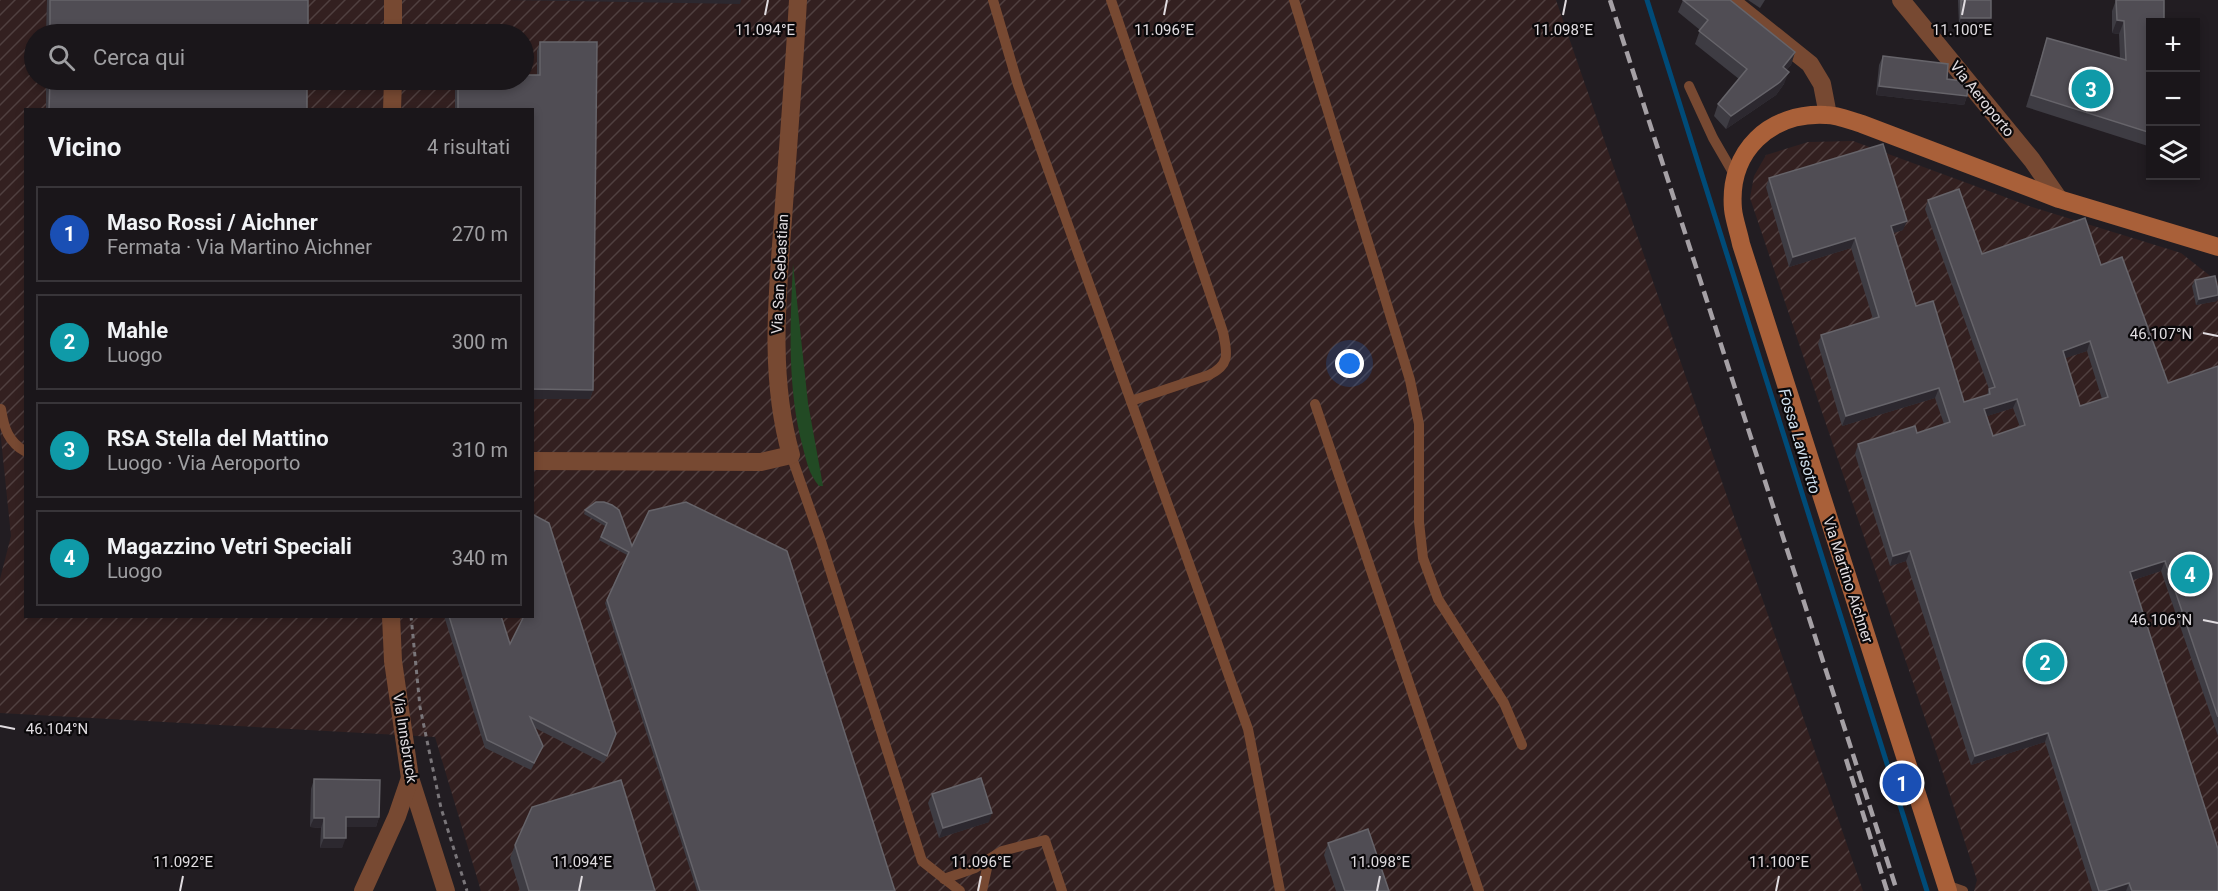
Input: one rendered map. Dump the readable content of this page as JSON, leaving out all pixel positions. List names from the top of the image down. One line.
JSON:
{"streets":{"street":["Via Aeroporto","Via San Sebastian","Via Martino Aichner","Via Innsbruck"]},"water":["Fossa Lavisotto"],"page":{"map_buttons":["+","−"],"search":"Cerca qui","pins":["3","4","2","1"],"heading":["Vicino","4 risultati"],"list":[{"mark":"1","name":"Maso Rossi / Aichner","note":"Fermata · Via Martino Aichner","value":"270 m"},{"mark":"2","name":"Mahle","note":"Luogo","value":"300 m"},{"mark":"3","name":"RSA Stella del Mattino","note":"Luogo · Via Aeroporto","value":"310 m"},{"mark":"4","name":"Magazzino Vetri Speciali","note":"Luogo","value":"340 m"}]},"coordinates":["11.094°E","11.096°E","11.098°E","11.100°E","46.107°N","46.106°N","46.104°N","11.092°E"]}
